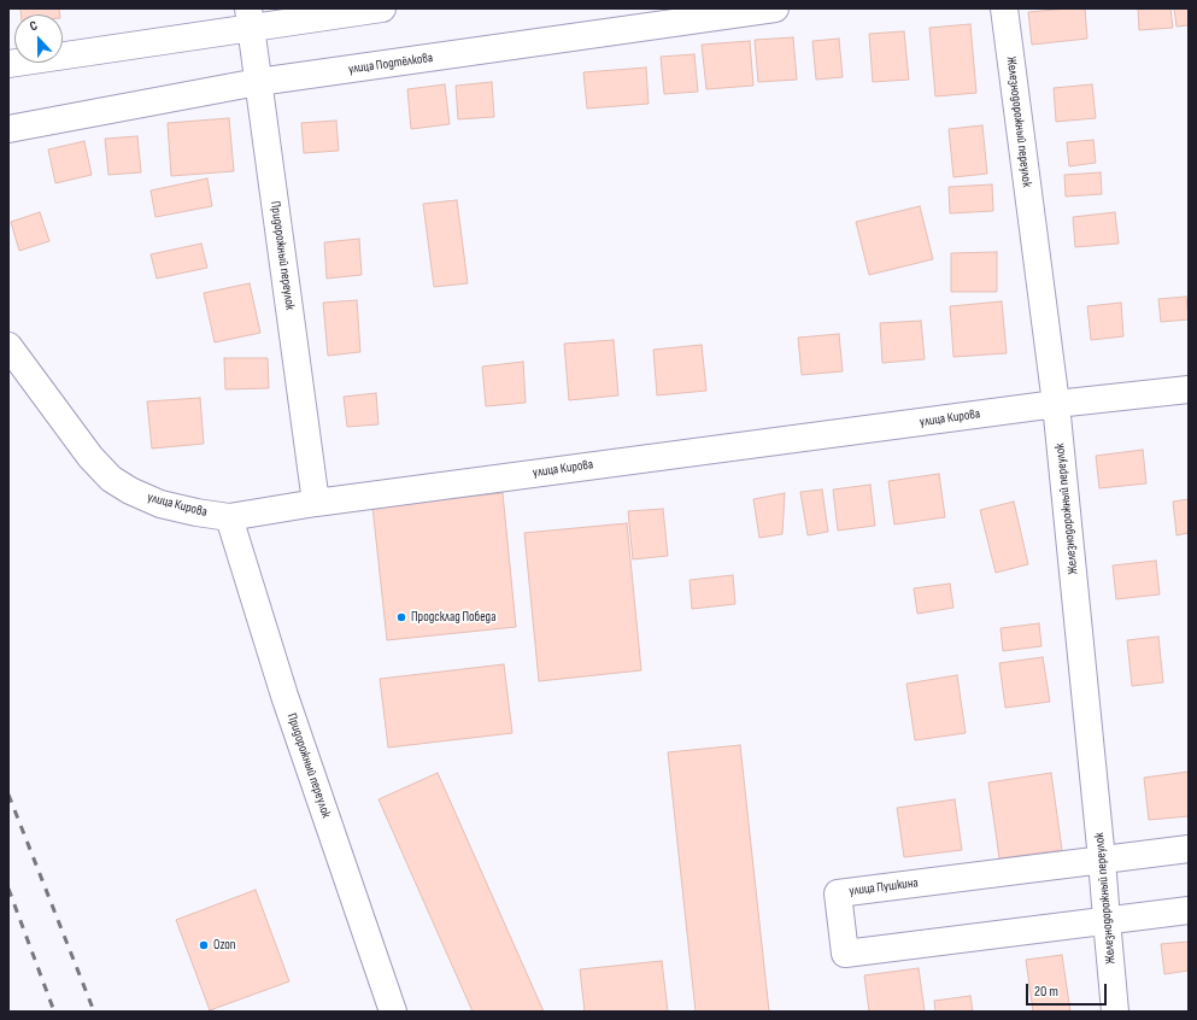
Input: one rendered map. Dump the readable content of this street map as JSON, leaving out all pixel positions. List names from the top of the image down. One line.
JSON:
{"streets":{"street":["улица Подтёлкова","Железнодорожный переулок","Придорожный переулок","улица Кирова","улица Пушкина"]},"crossings":[["улица Подтёлкова","Придорожный переулок"],["Железнодорожный переулок","улица Кирова"],["Железнодорожный переулок","улица Пушкина"],["Придорожный переулок","улица Кирова"]],"places":["Продсклад Победа","Ozon"],"scale_bar":"20 m","north":"top"}
